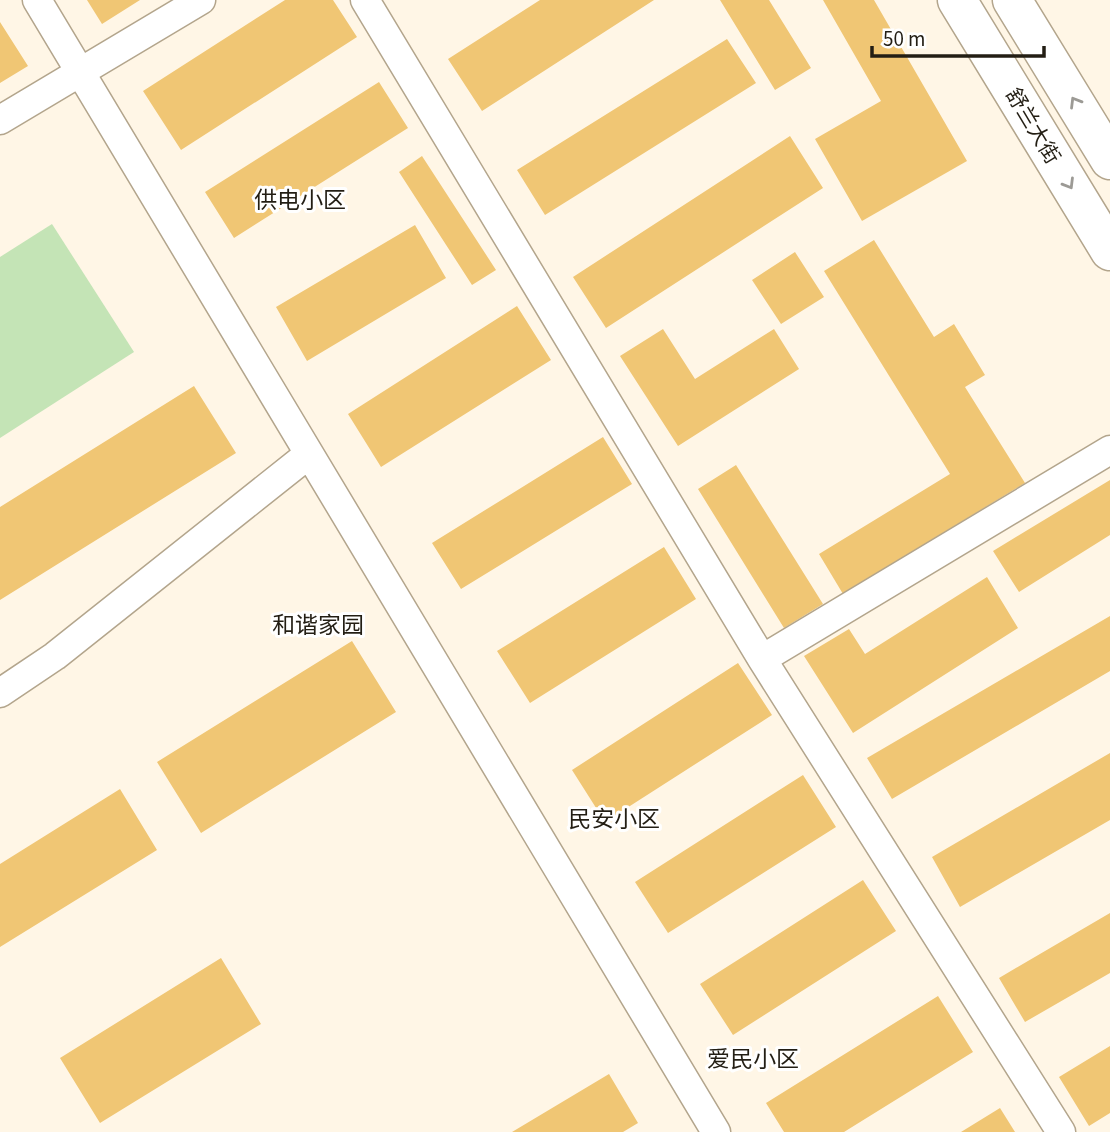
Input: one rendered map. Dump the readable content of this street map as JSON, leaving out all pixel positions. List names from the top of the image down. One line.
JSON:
{"streets":{"main road":["舒兰大街"]},"districts":["供电小区","和谐家园","民安小区","爱民小区"],"scale_bar":"50 m"}
